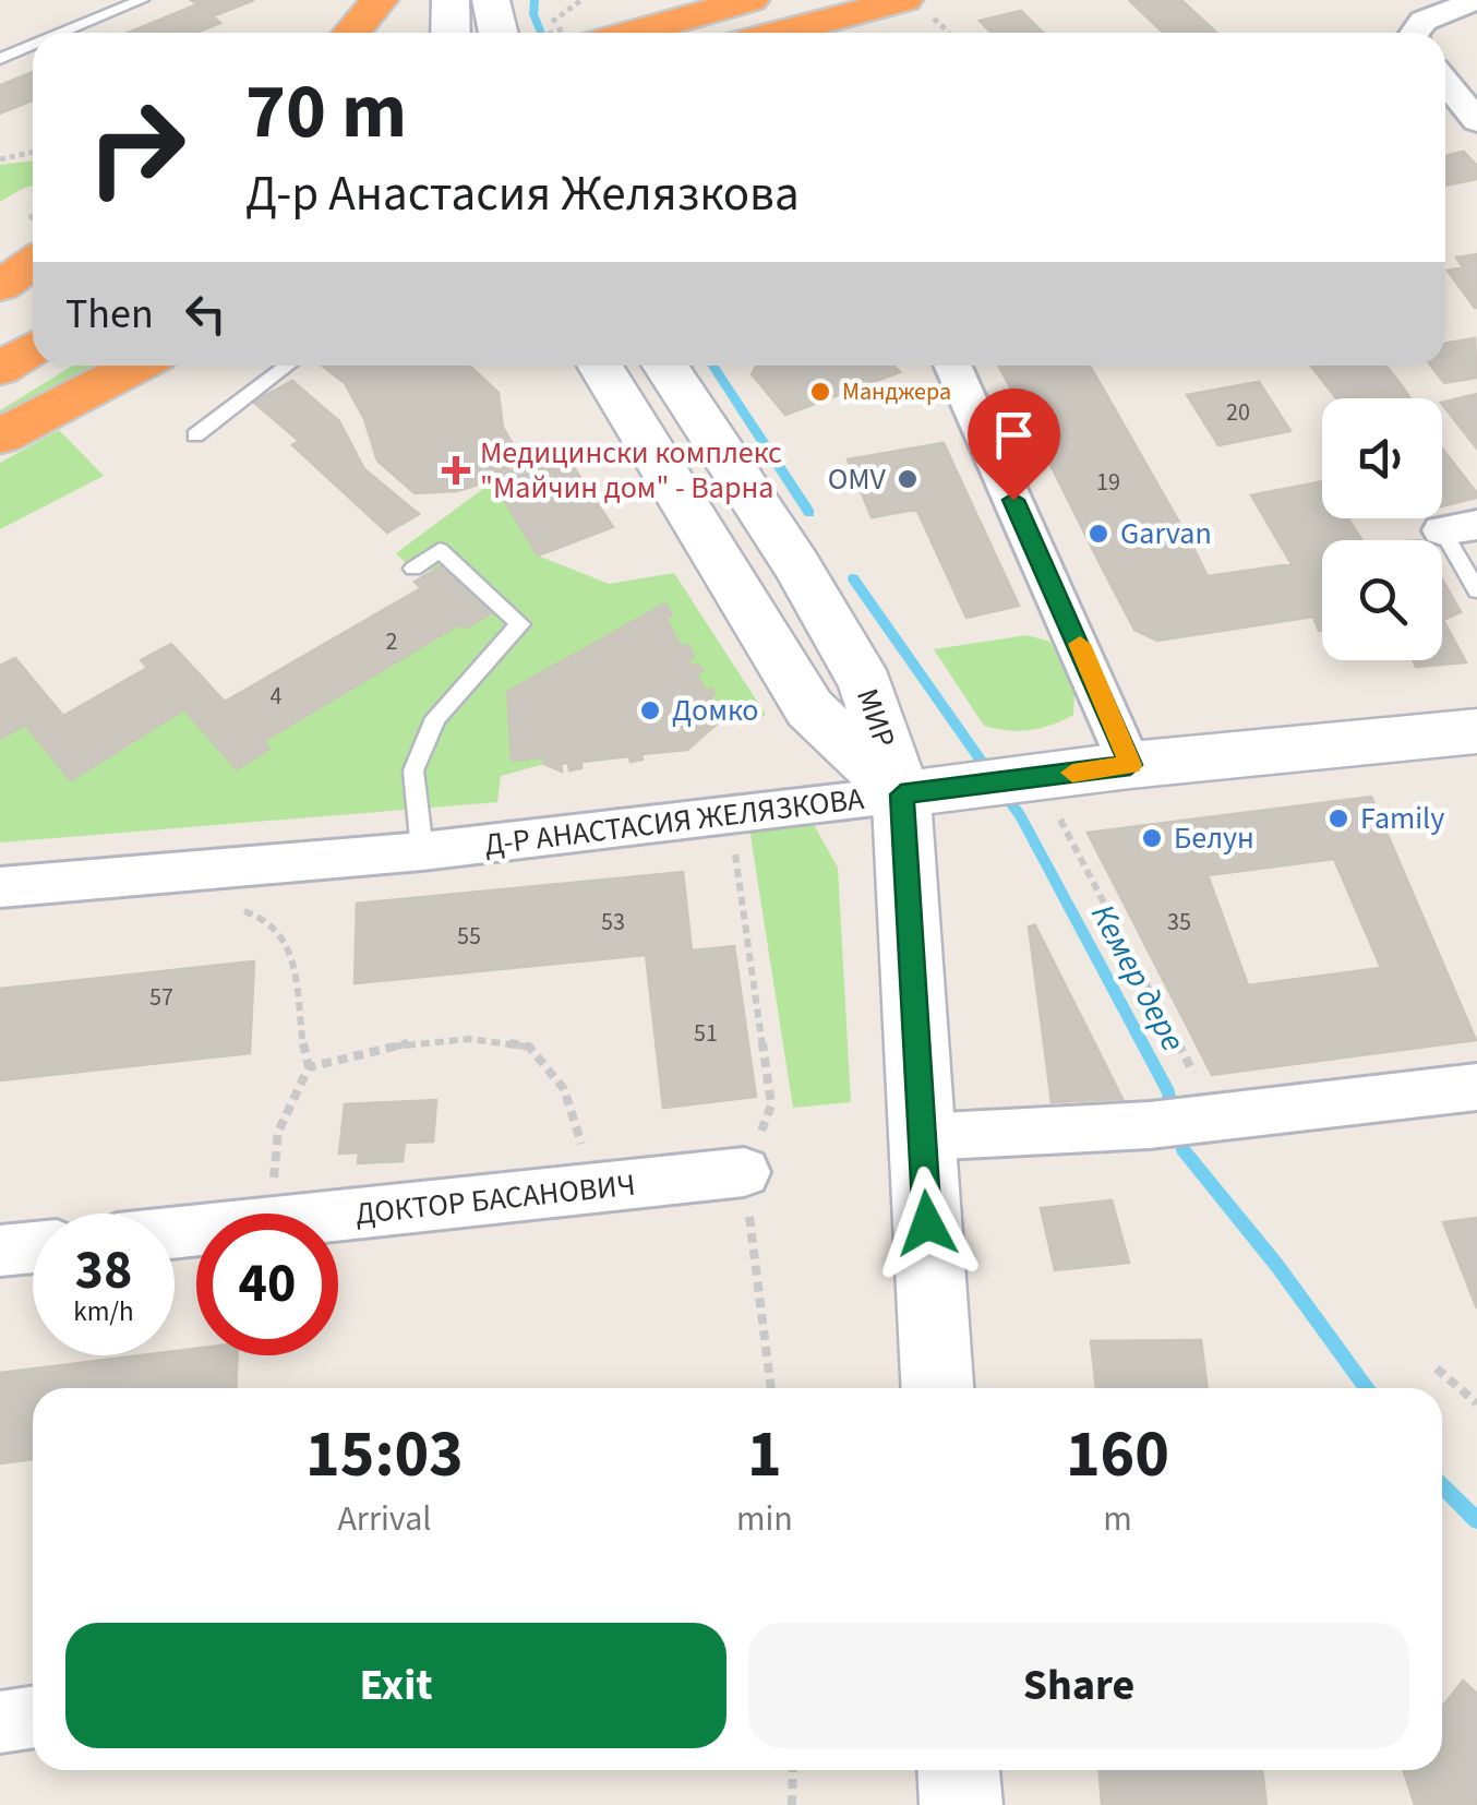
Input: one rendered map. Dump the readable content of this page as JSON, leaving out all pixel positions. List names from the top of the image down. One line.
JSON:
{"streets":{"street":["МИР","Д-Р АНАСТАСИЯ ЖЕЛЯЗКОВА","ДОКТОР БАСАНОВИЧ"]},"crossings":[["МИР","Д-Р АНАСТАСИЯ ЖЕЛЯЗКОВА"]],"water":["Кемер дере"],"places":{"other":["Манджера","OMV","Garvan","Домко","Family","Белун"],"health":["Медицински комплекс \"Майчин дом\" - Варна"]},"house_numbers":["20","19","2","4","53","35","55","57","51"],"page":{"turn":["70 m","Д-р Анастасия Желязкова"],"then":"Then","speed":"38 km/h","limit":"40","eta":["15:03","Arrival","1","min","160","m"],"buttons":["Exit","Share"]}}
